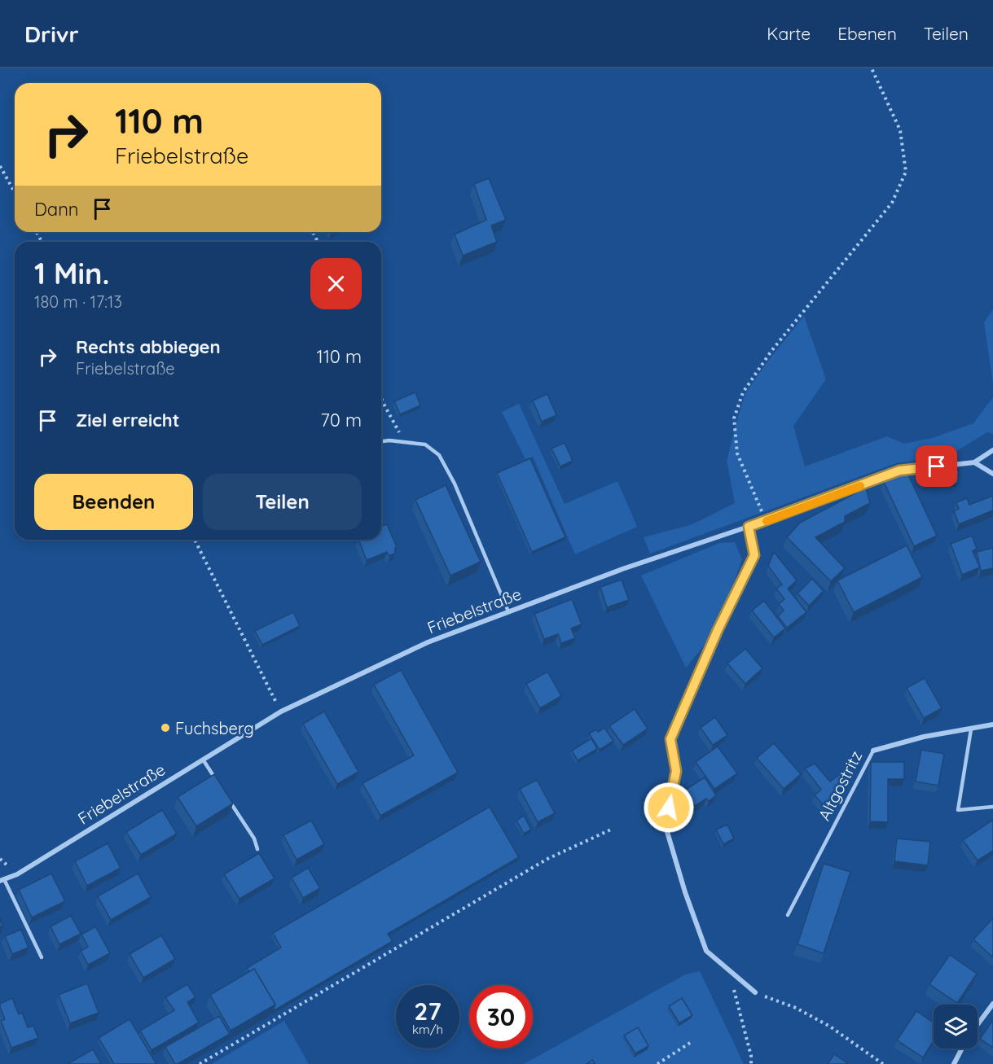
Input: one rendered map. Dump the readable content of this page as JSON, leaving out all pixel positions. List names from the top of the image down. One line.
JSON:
{"streets":{"street":["Friebelstraße","Altgostritz"]},"places":["Fuchsberg"],"page":{"header":"Drivr","nav":["Karte","Ebenen","Teilen"],"turn":["110 m","Friebelstraße"],"then":"Dann","heading":["1 Min.","180 m · 17:13"],"list":[{"name":"Rechts abbiegen","note":"Friebelstraße","value":"110 m"},{"name":"Ziel erreicht","value":"70 m"}],"buttons":["Beenden","Teilen"],"speed":"27 km/h","limit":"30"}}
